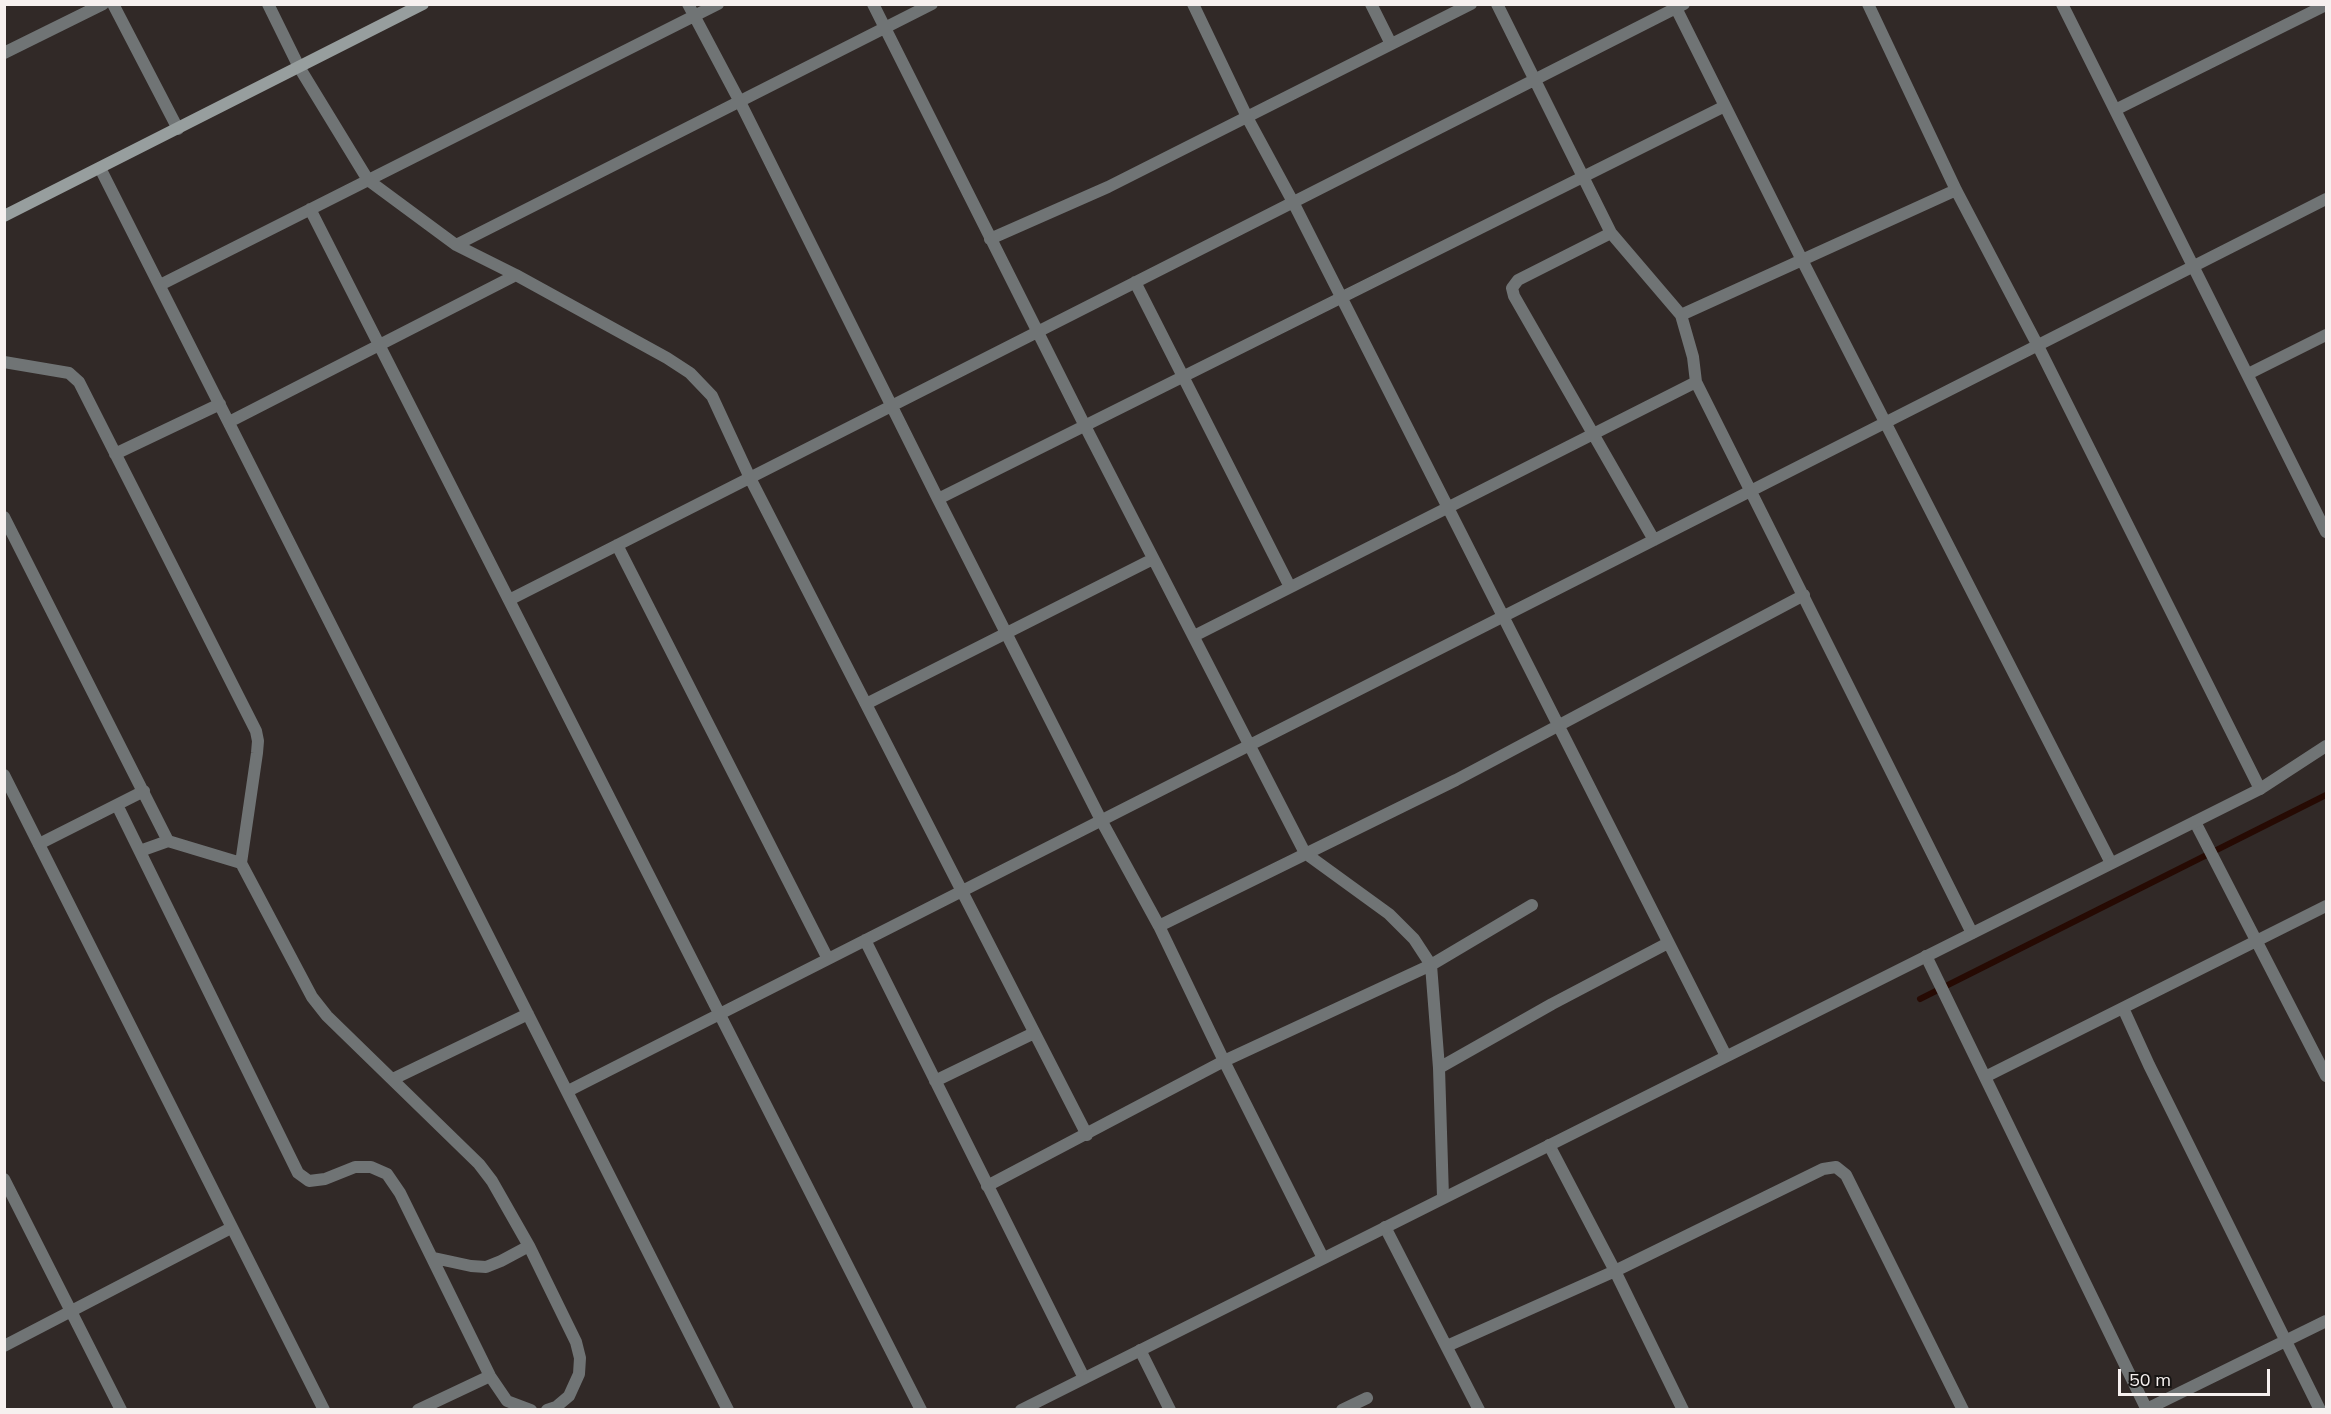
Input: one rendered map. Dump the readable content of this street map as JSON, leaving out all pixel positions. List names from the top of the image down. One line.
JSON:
{"scale_bar":"50 m"}
